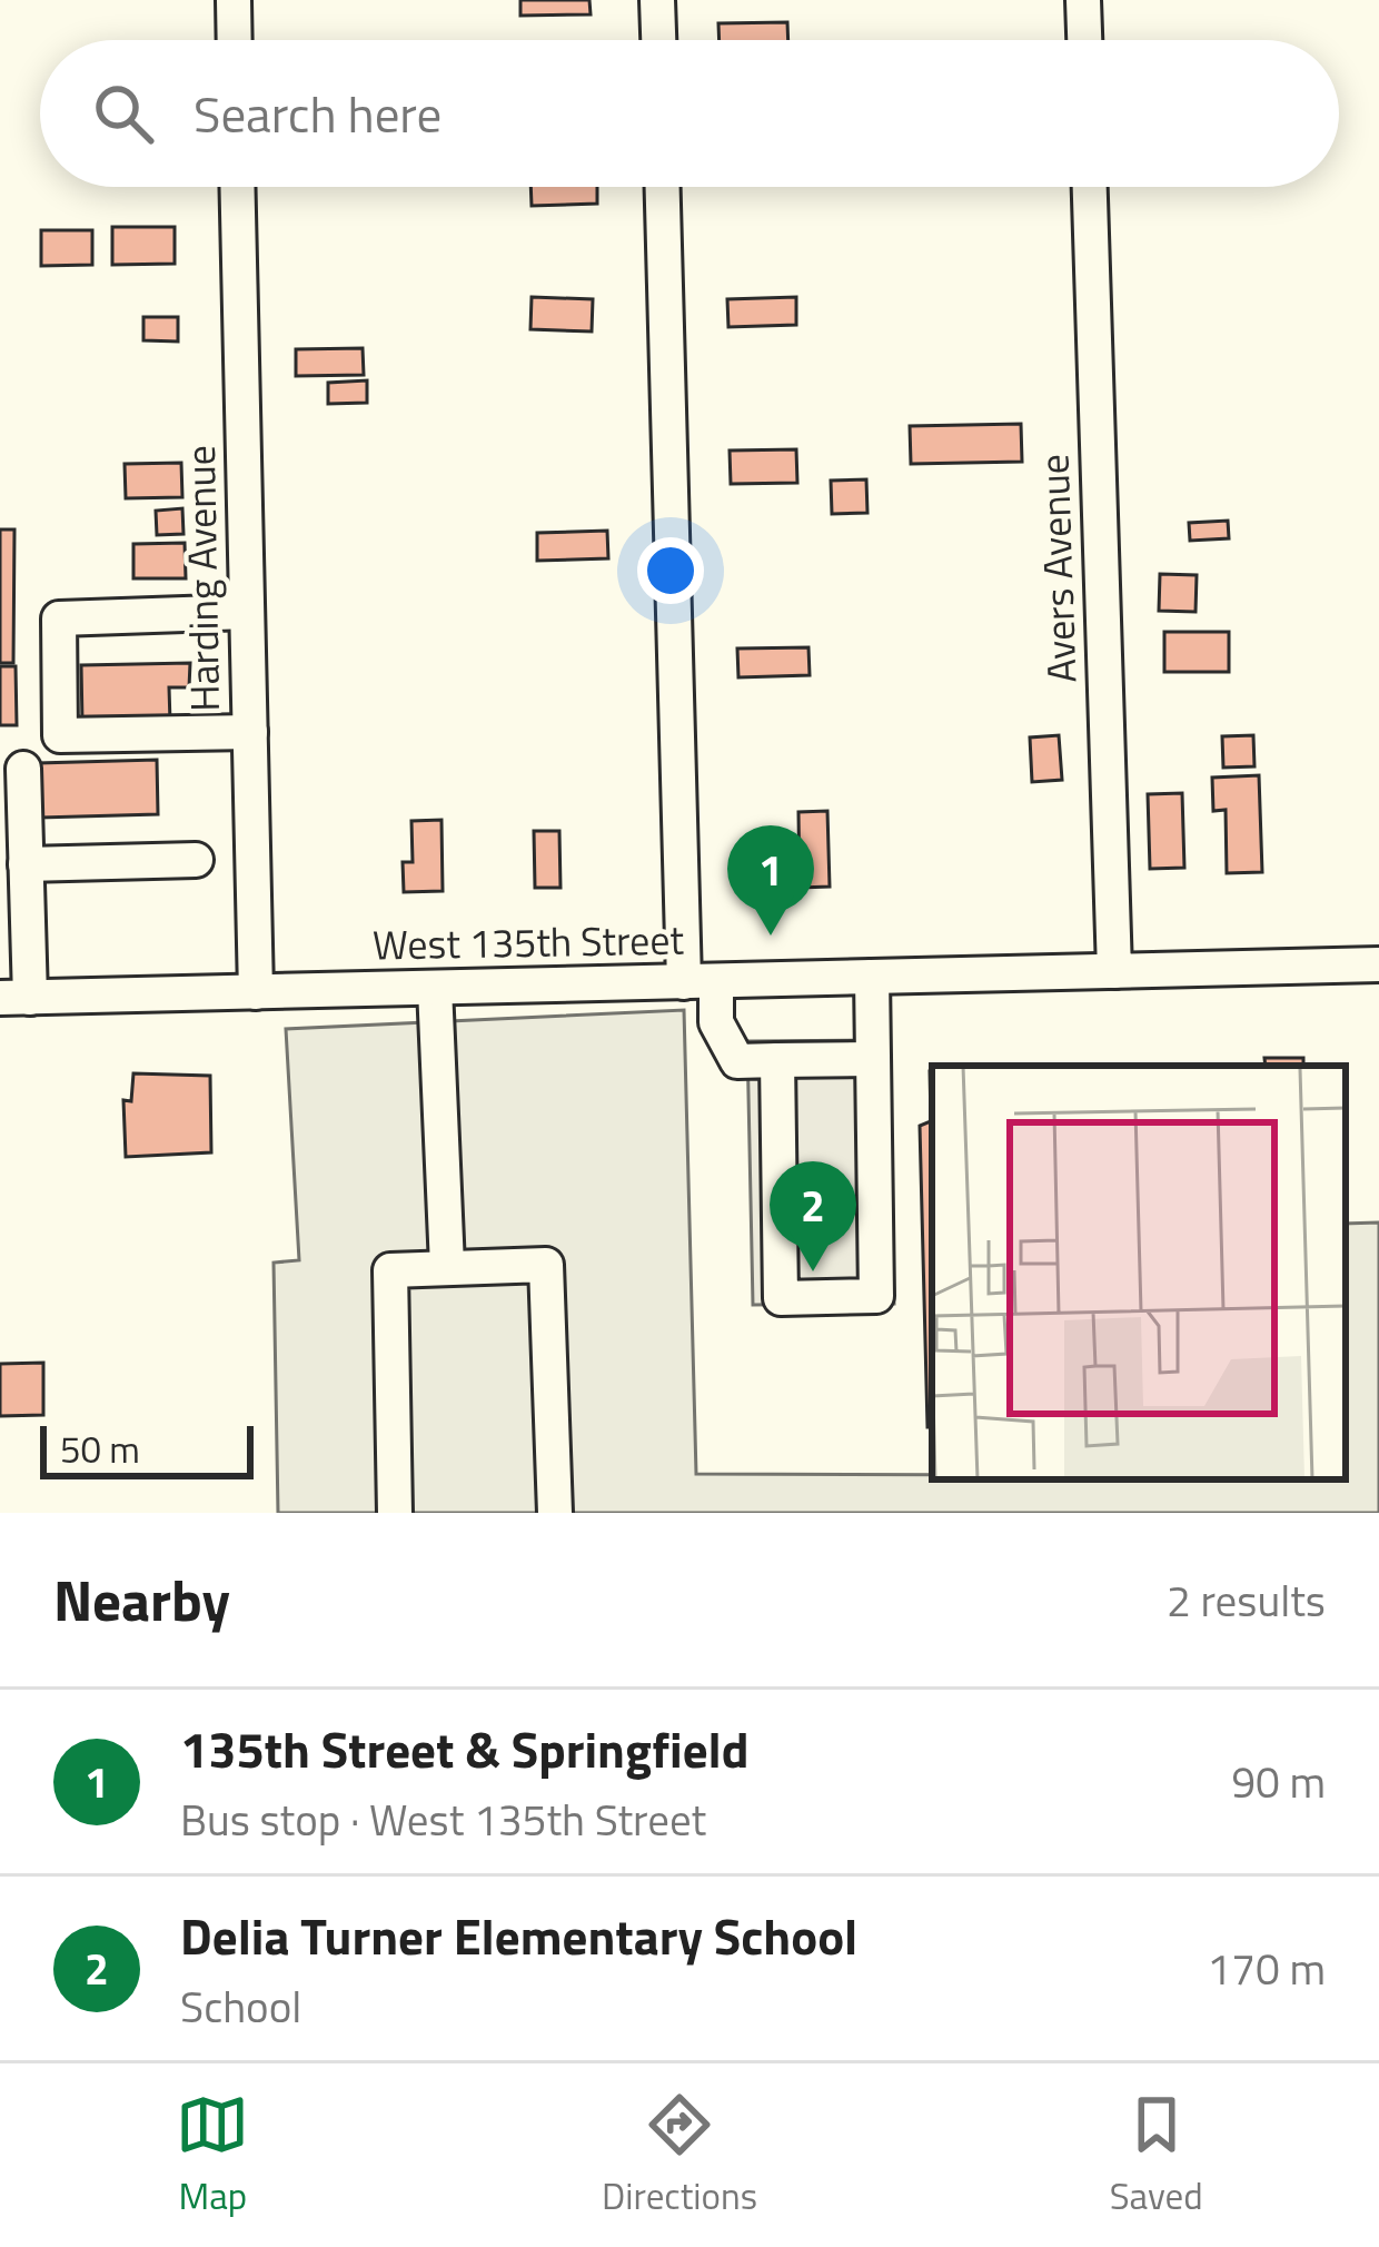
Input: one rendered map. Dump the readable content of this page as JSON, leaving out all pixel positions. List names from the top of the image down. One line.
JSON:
{"streets":{"street":["Avers Avenue","Harding Avenue","West 135th Street"]},"crossings":[["Avers Avenue","West 135th Street"],["Harding Avenue","West 135th Street"]],"scale_bar":"50 m","page":{"search":"Search here","pins":["1","2"],"scale":"50 m","heading":["Nearby","2 results"],"list":[{"mark":"1","name":"135th Street & Springfield","note":"Bus stop · West 135th Street","value":"90 m"},{"mark":"2","name":"Delia Turner Elementary School","note":"School","value":"170 m"}],"nav":["Map","Directions","Saved"]}}
